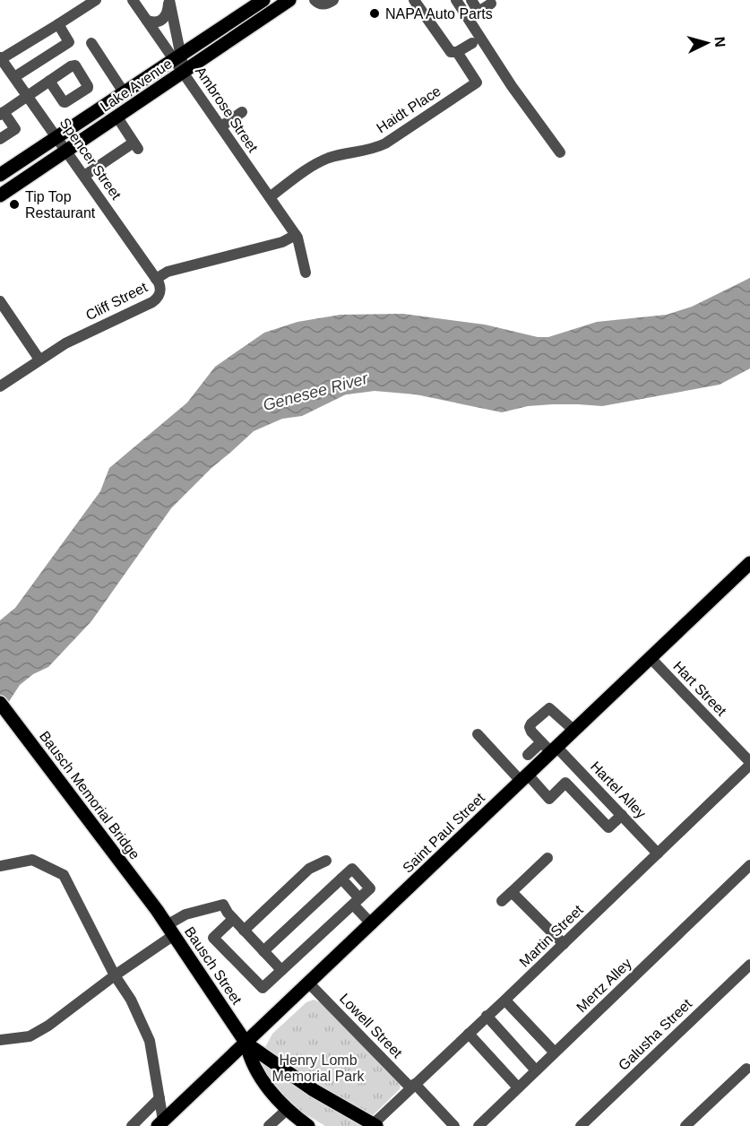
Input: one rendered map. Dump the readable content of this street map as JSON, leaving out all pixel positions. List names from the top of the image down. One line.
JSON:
{"streets":{"main road":["Lake Avenue","Bausch Memorial Bridge","Saint Paul Street","Bausch Street"],"street":["Ambrose Street","Haidt Place","Spencer Street","Cliff Street","Hart Street","Hartel Alley","Martin Street","Mertz Alley","Lowell Street","Galusha Street"]},"crossings":[["Lake Avenue","Ambrose Street"],["Lake Avenue","Spencer Street"],["Ambrose Street","Haidt Place"],["Ambrose Street","Cliff Street"],["Spencer Street","Cliff Street"],["Hart Street","Saint Paul Street"],["Hart Street","Martin Street"],["Hartel Alley","Saint Paul Street"],["Hartel Alley","Martin Street"],["Bausch Memorial Bridge","Bausch Street"],["Saint Paul Street","Bausch Street"],["Saint Paul Street","Lowell Street"],["Martin Street","Lowell Street"]],"water":["Genesee River"],"parks":["Henry Lomb Memorial Park"],"places":["NAPA Auto Parts","Tip Top Restaurant"],"north":"right"}
